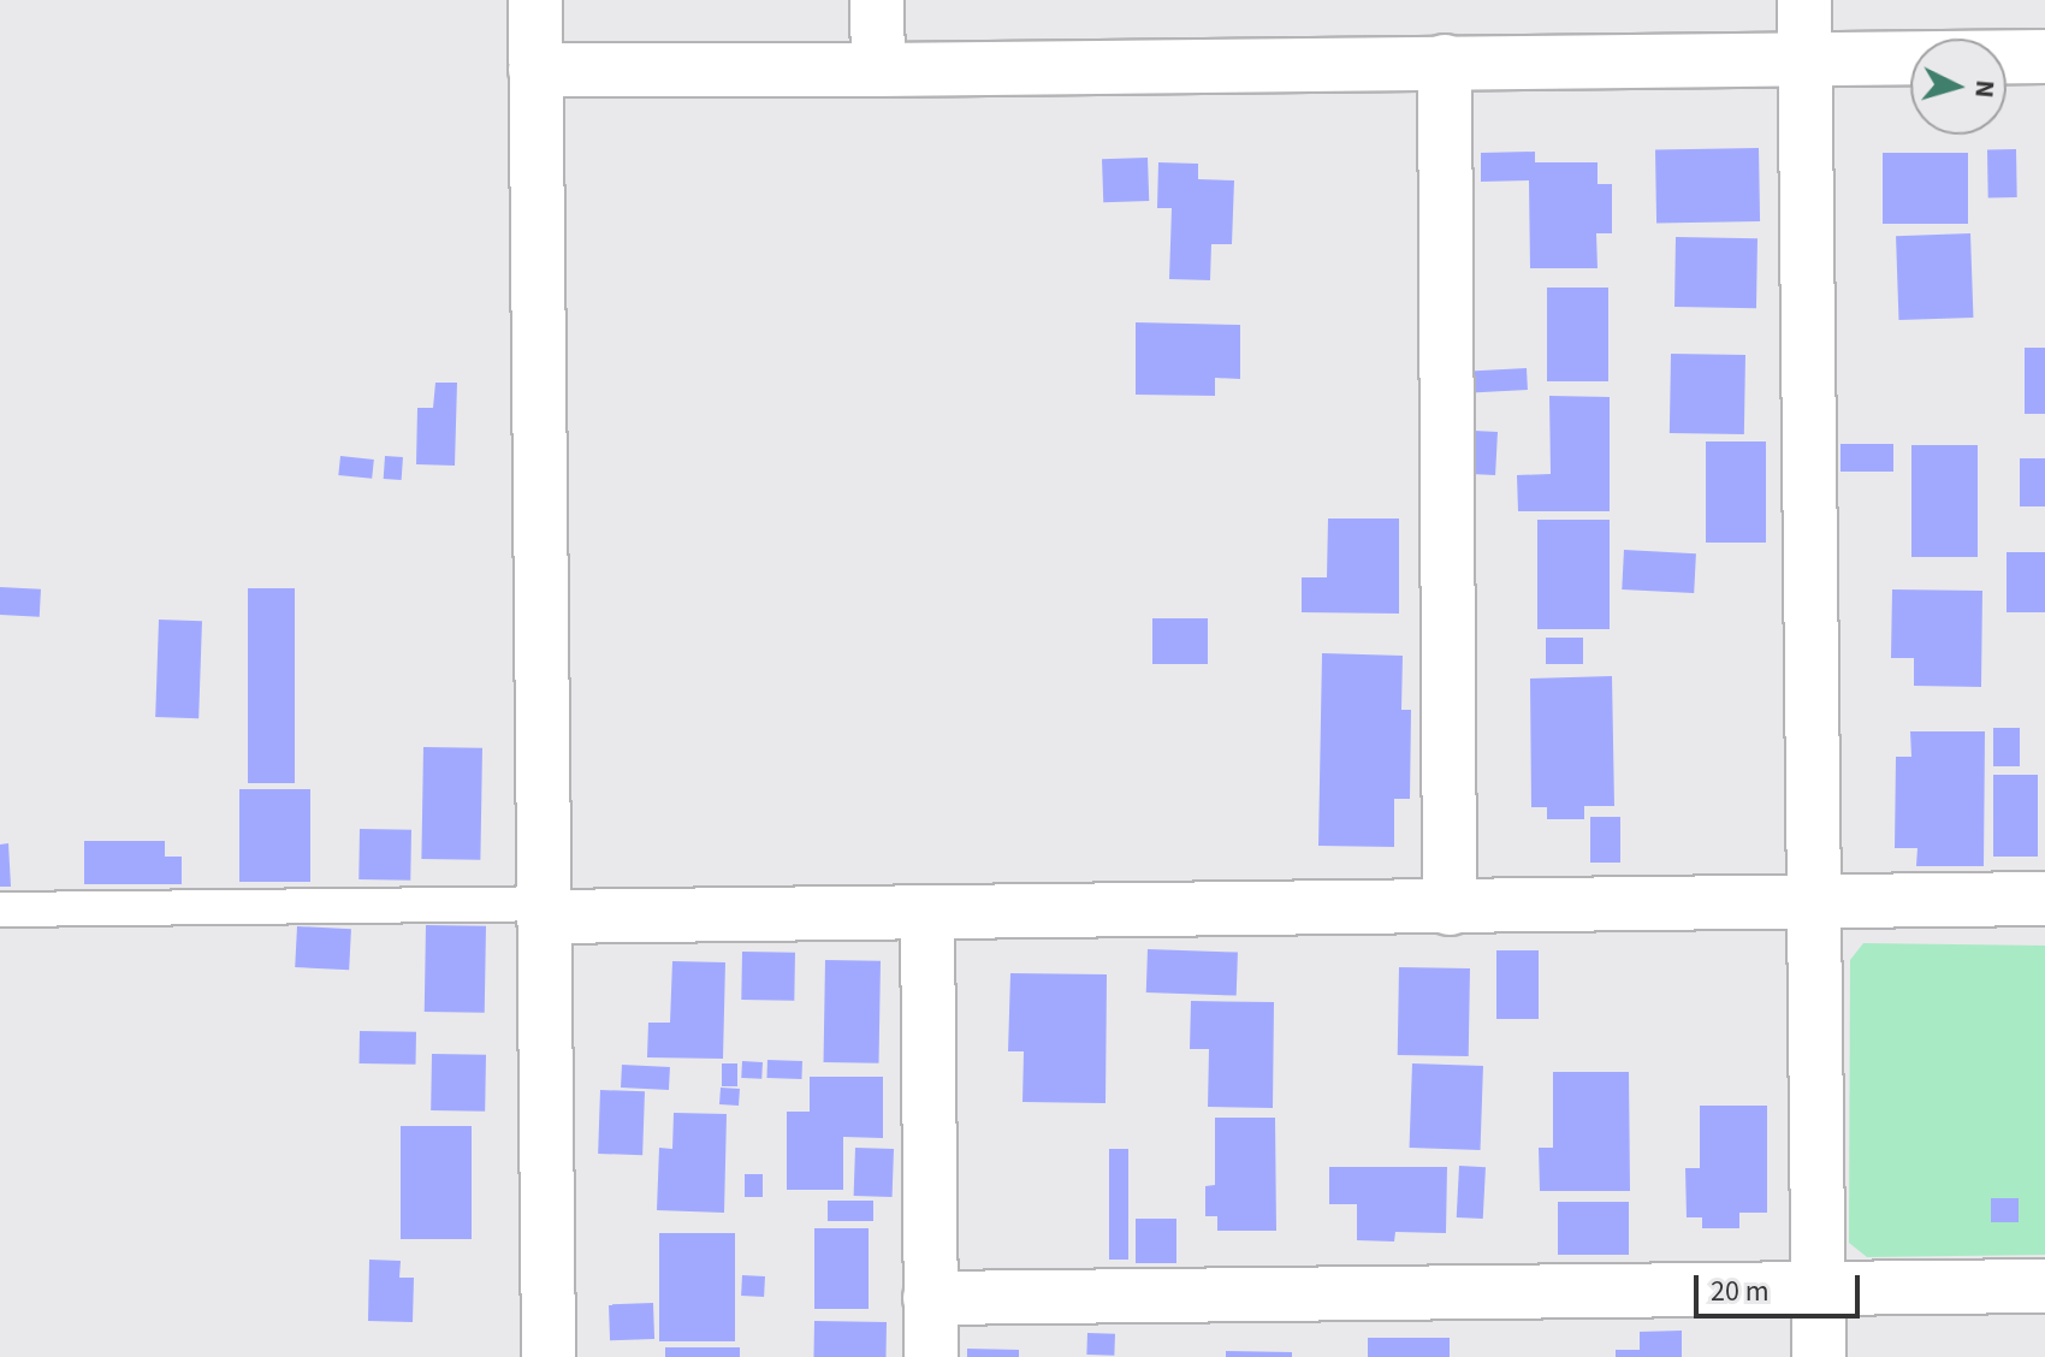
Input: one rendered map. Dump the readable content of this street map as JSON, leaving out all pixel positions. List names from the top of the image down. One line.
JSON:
{"scale_bar":"20 m","north":"right"}
